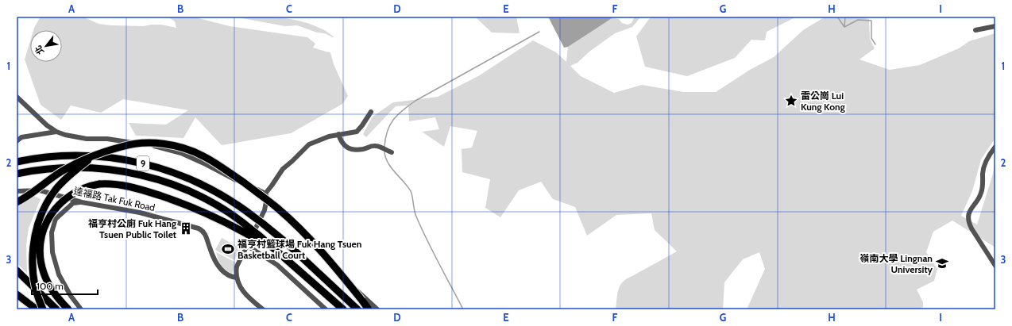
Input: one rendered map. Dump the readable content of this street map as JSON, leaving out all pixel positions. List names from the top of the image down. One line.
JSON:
{"streets":{"highway":["9"],"street":["達福路 Tak Fuk Road"]},"places":{"place":["雷公崗 Lui Kung Kong"],"building":["福亨村公廁 Fuk Hang Tsuen Public Toilet"],"sports":["福亨村籃球場 Fuk Hang Tsuen Basketball Court"],"school or university":["嶺南大學 Lingnan University"]},"scale_bar":"100 m","north":"bottom left","grid":{"columns":["A","B","C","D","E","F","G","H","I"],"rows":["1","2","3"]}}
